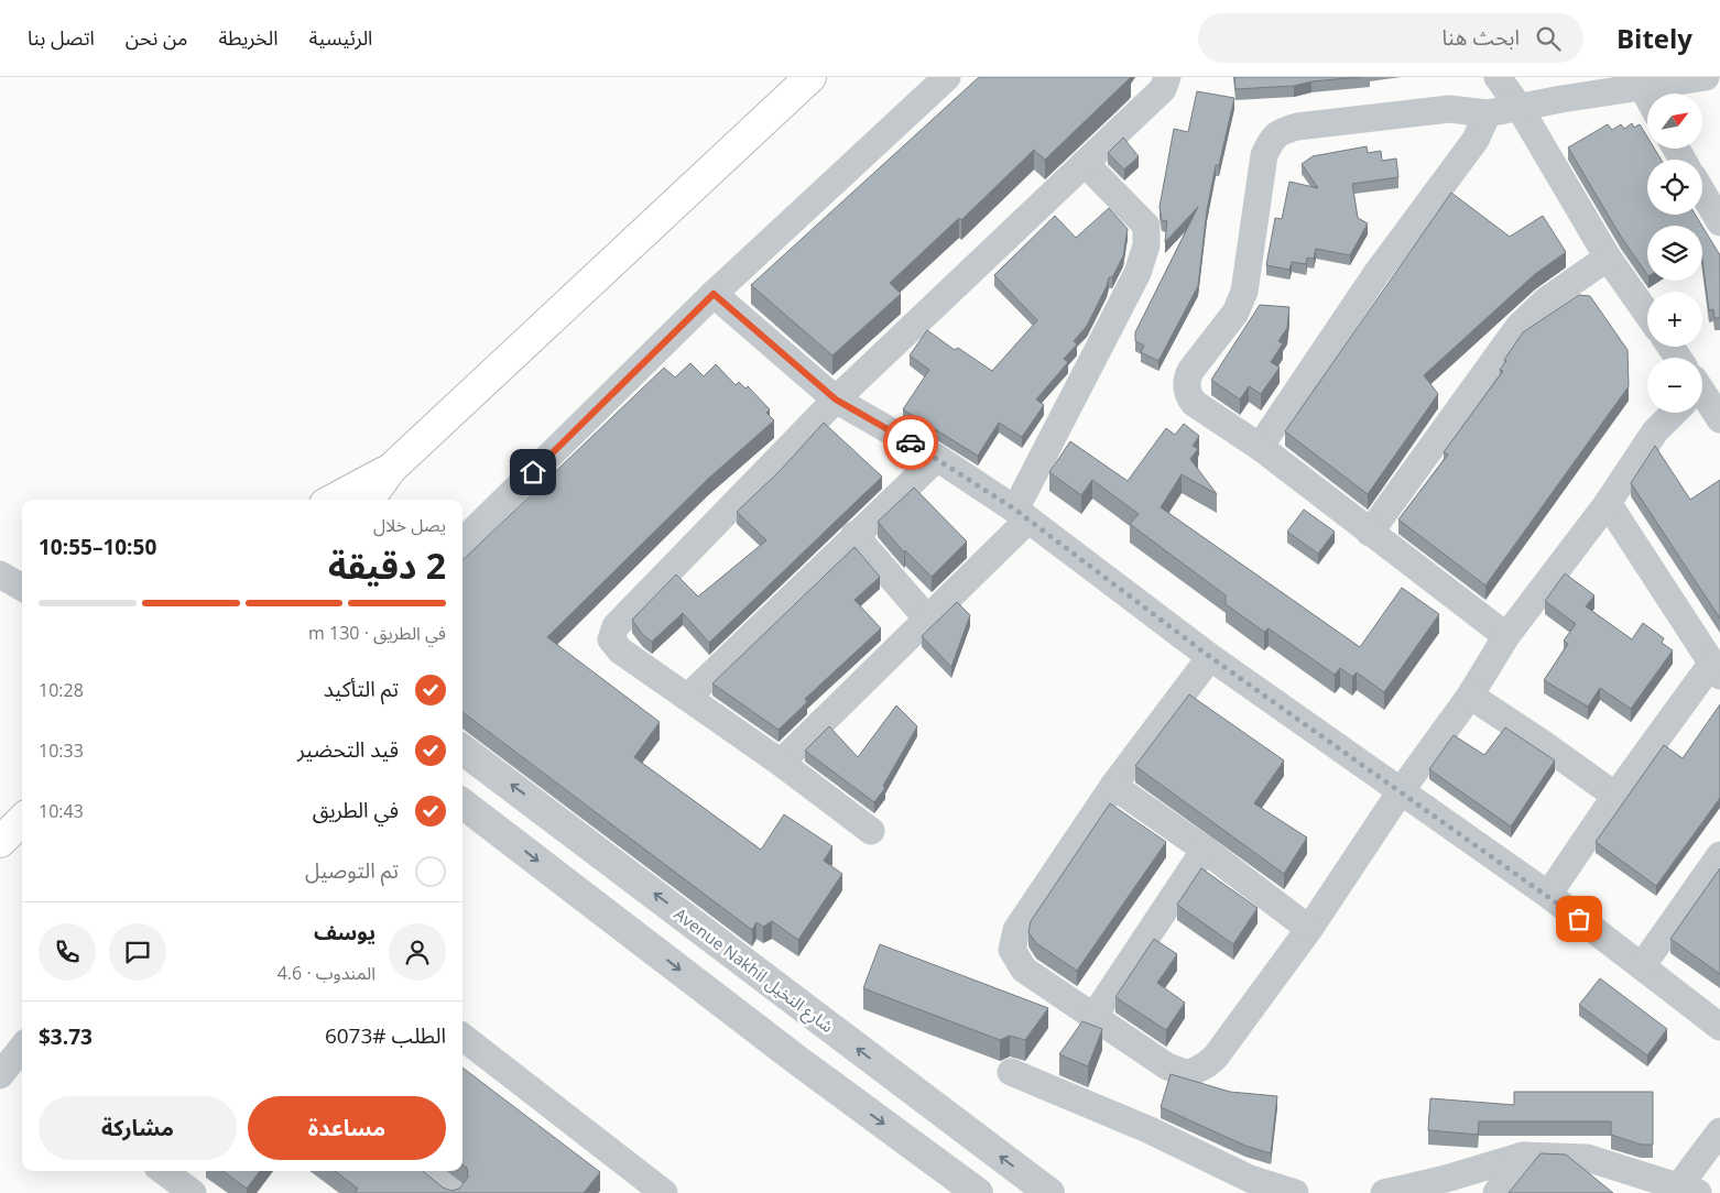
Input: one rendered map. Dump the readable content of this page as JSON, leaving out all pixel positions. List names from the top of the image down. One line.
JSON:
{"streets":{"street":["Avenue Nakhil شارع النخيل"]},"north":"top right","page":{"header":"Bitely","search":"ابحث هنا","nav":["الرئيسية","الخريطة","من نحن","اتصل بنا"],"map_buttons":["+","−"],"heading":["2 دقيقة","يصل خلال","10:50–10:55"],"panel":["يوسف","المندوب · 4.6","الطلب #6073","$3.73"],"bar":"في الطريق · 130 m","list":[["تم التأكيد","10:28"],["قيد التحضير","10:33"],["في الطريق","10:43"],"تم التوصيل"],"buttons":["مساعدة","مشاركة"]}}
